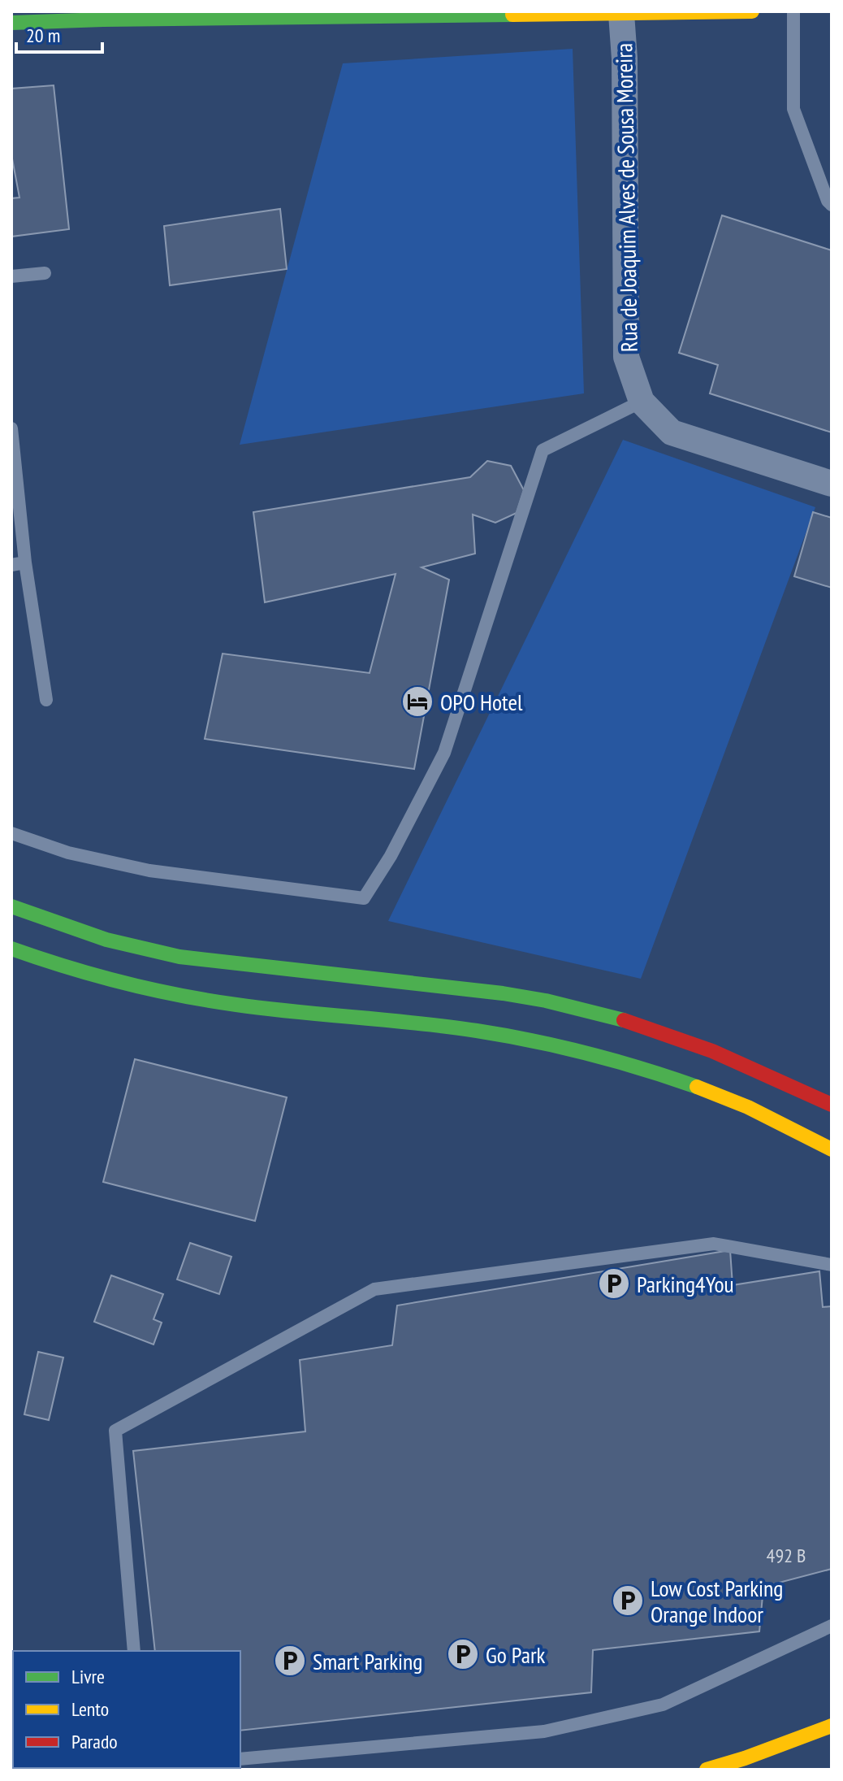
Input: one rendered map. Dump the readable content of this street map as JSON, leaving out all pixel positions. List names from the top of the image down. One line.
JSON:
{"streets":{"street":["Rua de Joaquim Alves de Sousa Moreira"]},"places":{"hotel":["OPO Hotel"],"parking":["Parking4You","Low Cost Parking Orange Indoor","Go Park","Smart Parking"]},"house_numbers":["492 B"],"legend":["Livre","Lento","Parado"],"scale_bar":"20 m"}
